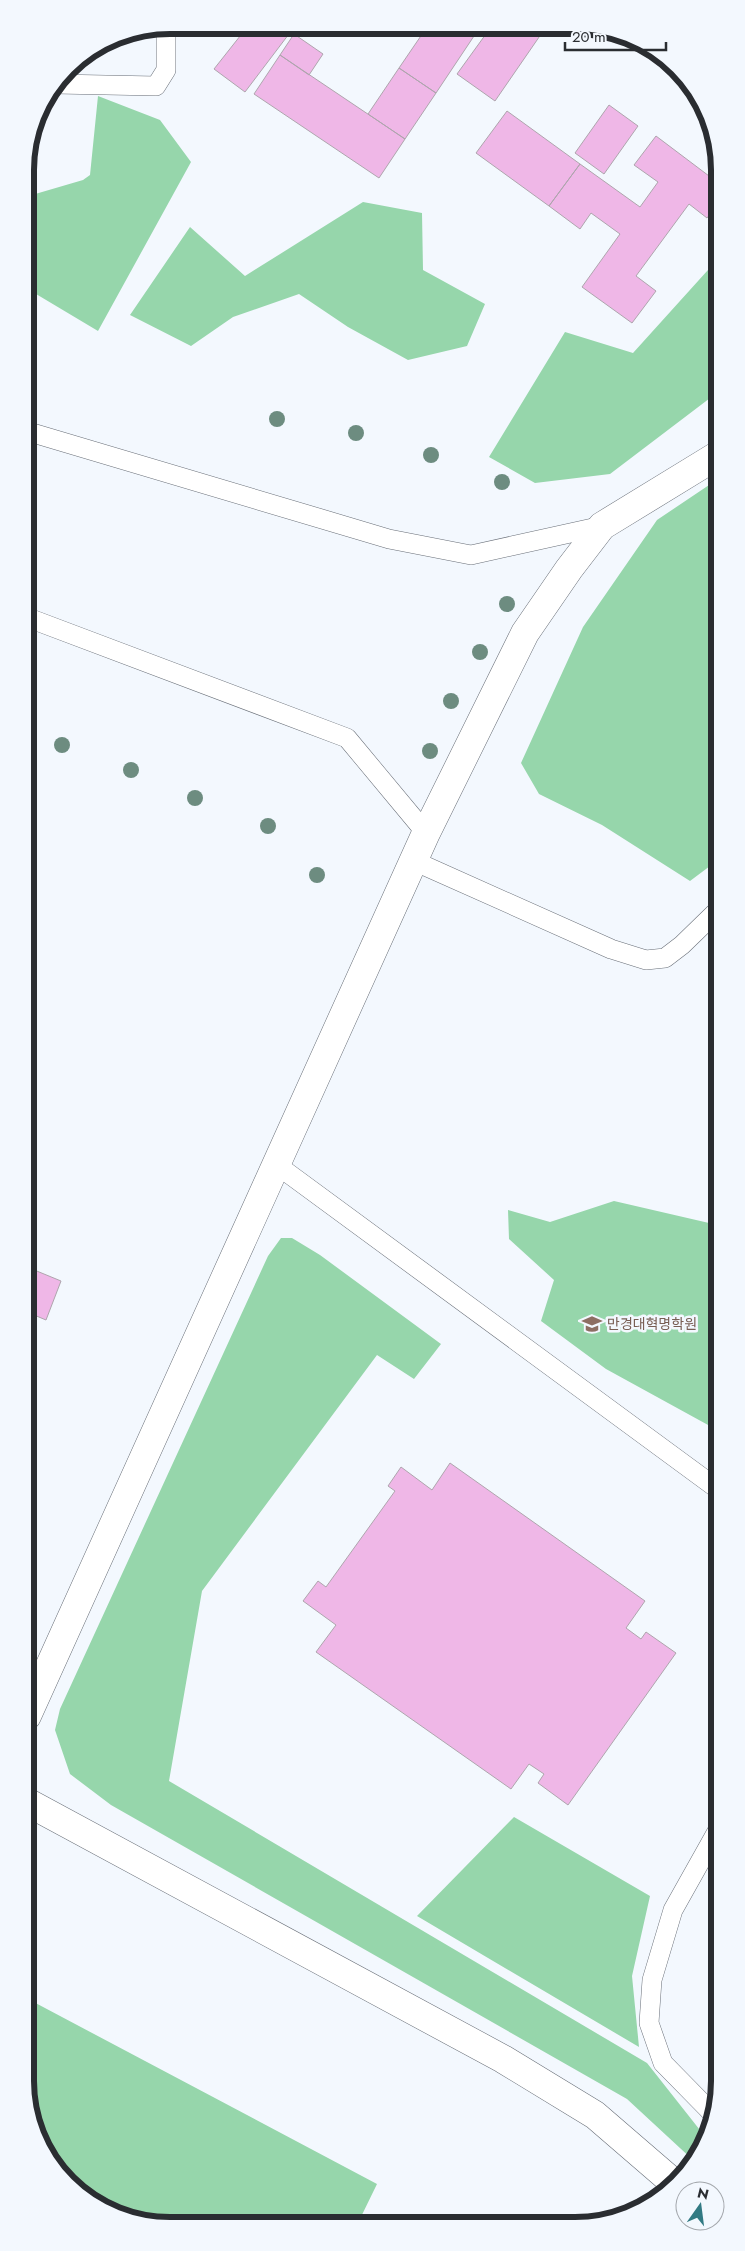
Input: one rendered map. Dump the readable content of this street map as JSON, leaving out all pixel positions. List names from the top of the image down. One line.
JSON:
{"places":{"school or university":["만경대혁명학원"]},"scale_bar":"20 m","north":"top"}
